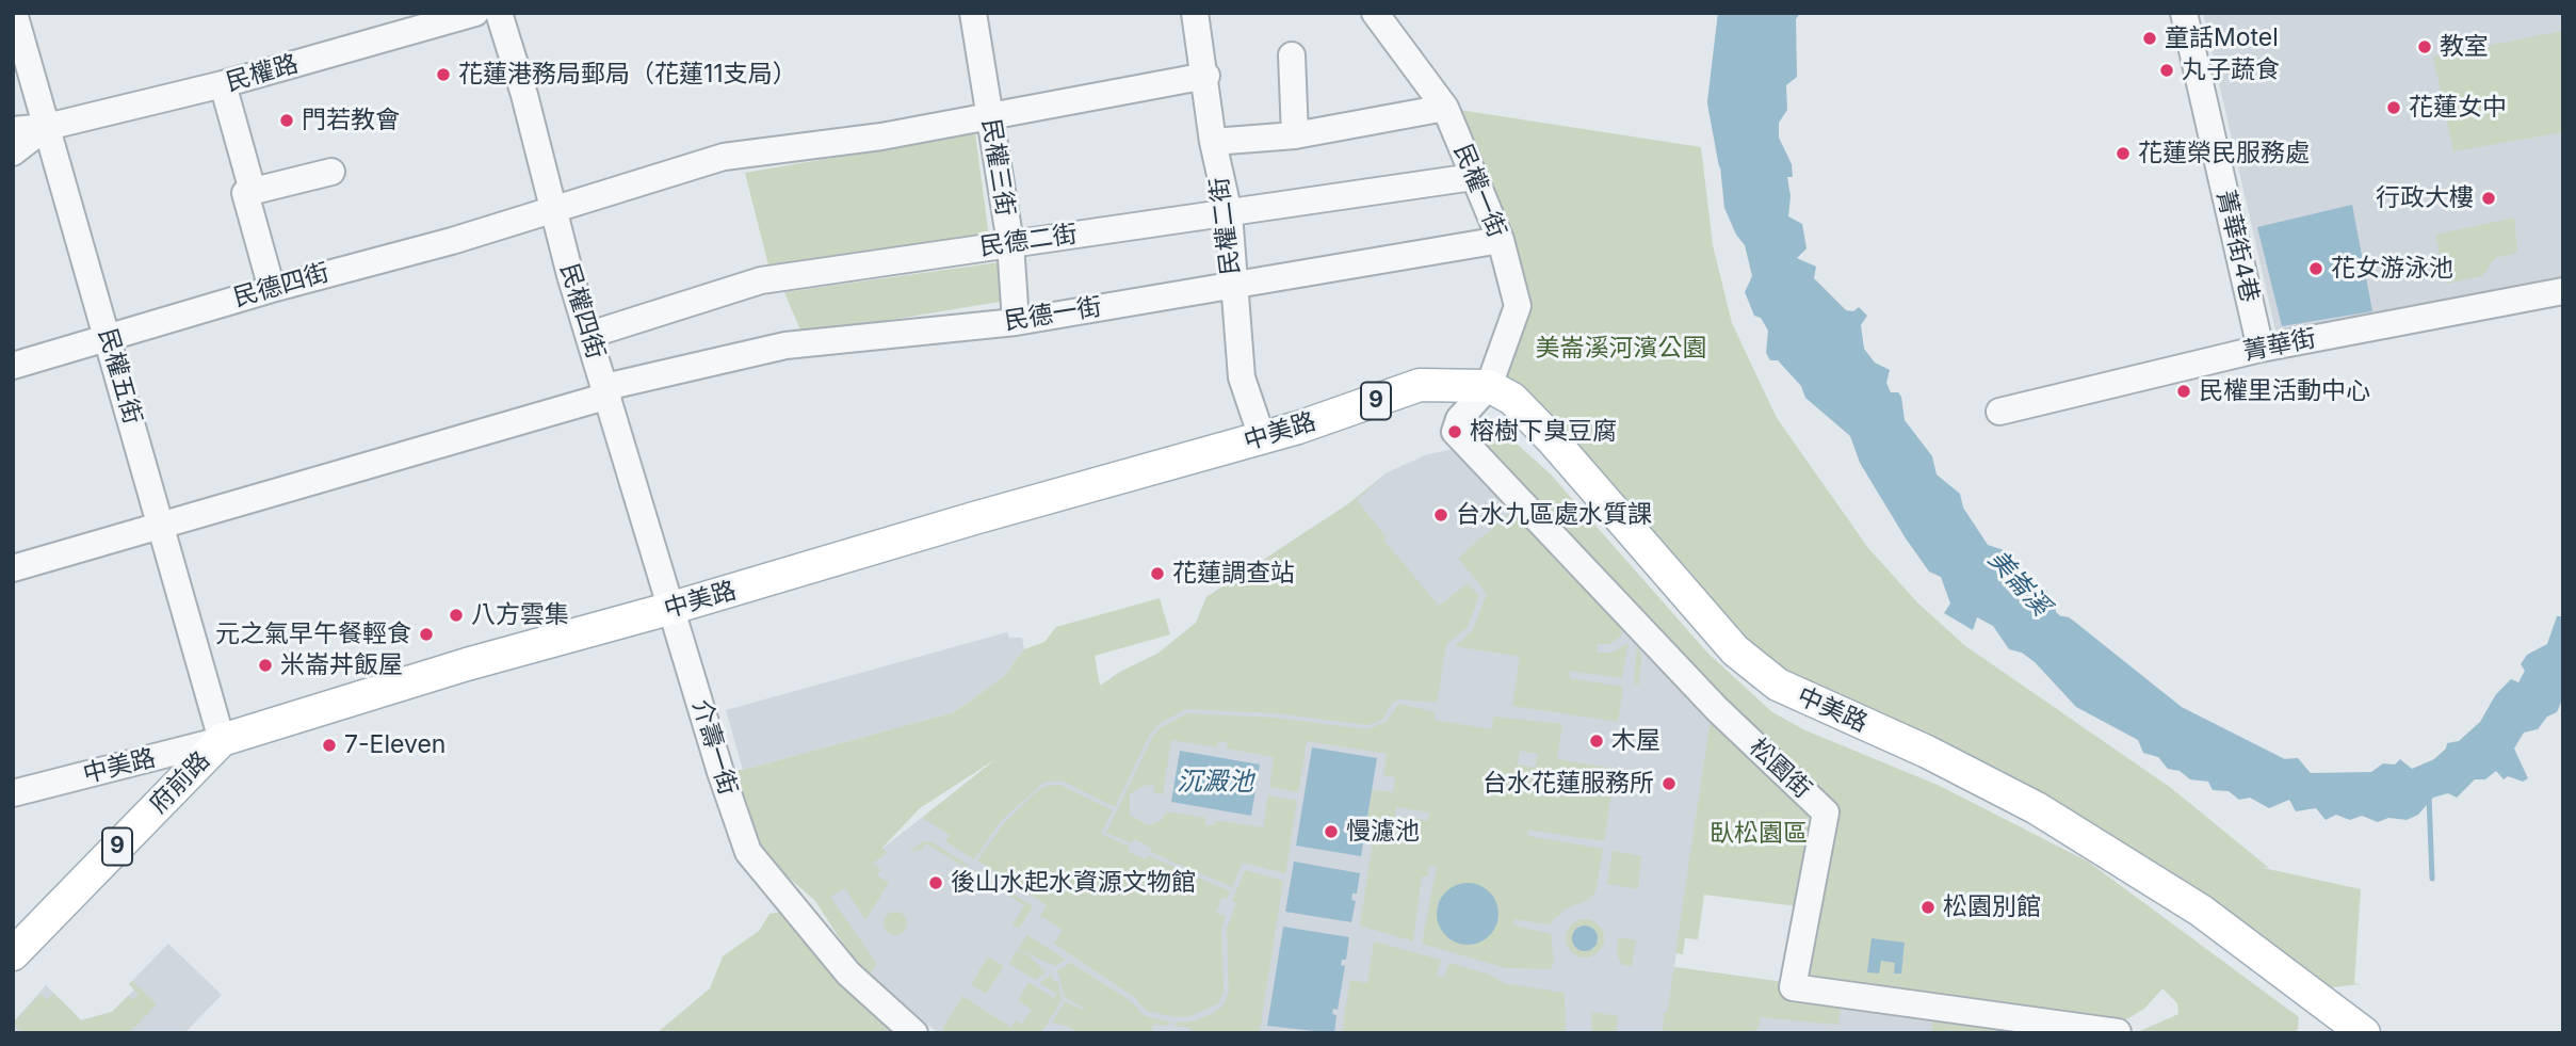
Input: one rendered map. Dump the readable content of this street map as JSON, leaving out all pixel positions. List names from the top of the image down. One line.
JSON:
{"streets":{"main road":["9","中美路","府前路"],"street":["民權路","民權三街","民權一街","民權二街","民德二街","菁華街4巷","民德四街","民權四街","民德一街","菁華街","民權五街","介壽一街","松園街"]},"crossings":[["民權路","民權五街"],["民權三街","民德二街"],["民權三街","民德四街"],["民權三街","民德一街"],["民權一街","民德二街"],["民權一街","民德一街"],["民權一街","中美路"],["民權一街","松園街"],["民權二街","民德二街"],["民權二街","民德四街"],["民權二街","民德一街"],["民權二街","中美路"],["民德二街","民權四街"],["菁華街4巷","菁華街"],["民德四街","民權四街"],["民德四街","民權五街"],["民權四街","民德一街"],["民權四街","中美路"],["民權四街","介壽一街"],["民德一街","民權五街"],["民權五街","中美路"],["民權五街","府前路"],["中美路","介壽一街"],["中美路","松園街"],["中美路","府前路"]],"water":["美崙溪","沉澱池"],"parks":["美崙溪河濱公園","臥松園區"],"places":["童話Motel","教室","丸子蔬食","花蓮港務局郵局（花蓮11支局）","花蓮女中","門若教會","花蓮榮民服務處","行政大樓","花女游泳池","民權里活動中心","榕樹下臭豆腐","台水九區處水質課","花蓮調查站","八方雲集","元之氣早午餐輕食","米崙丼飯屋","木屋","7-Eleven","台水花蓮服務所","慢濾池","後山水起水資源文物館","松園別館"]}
